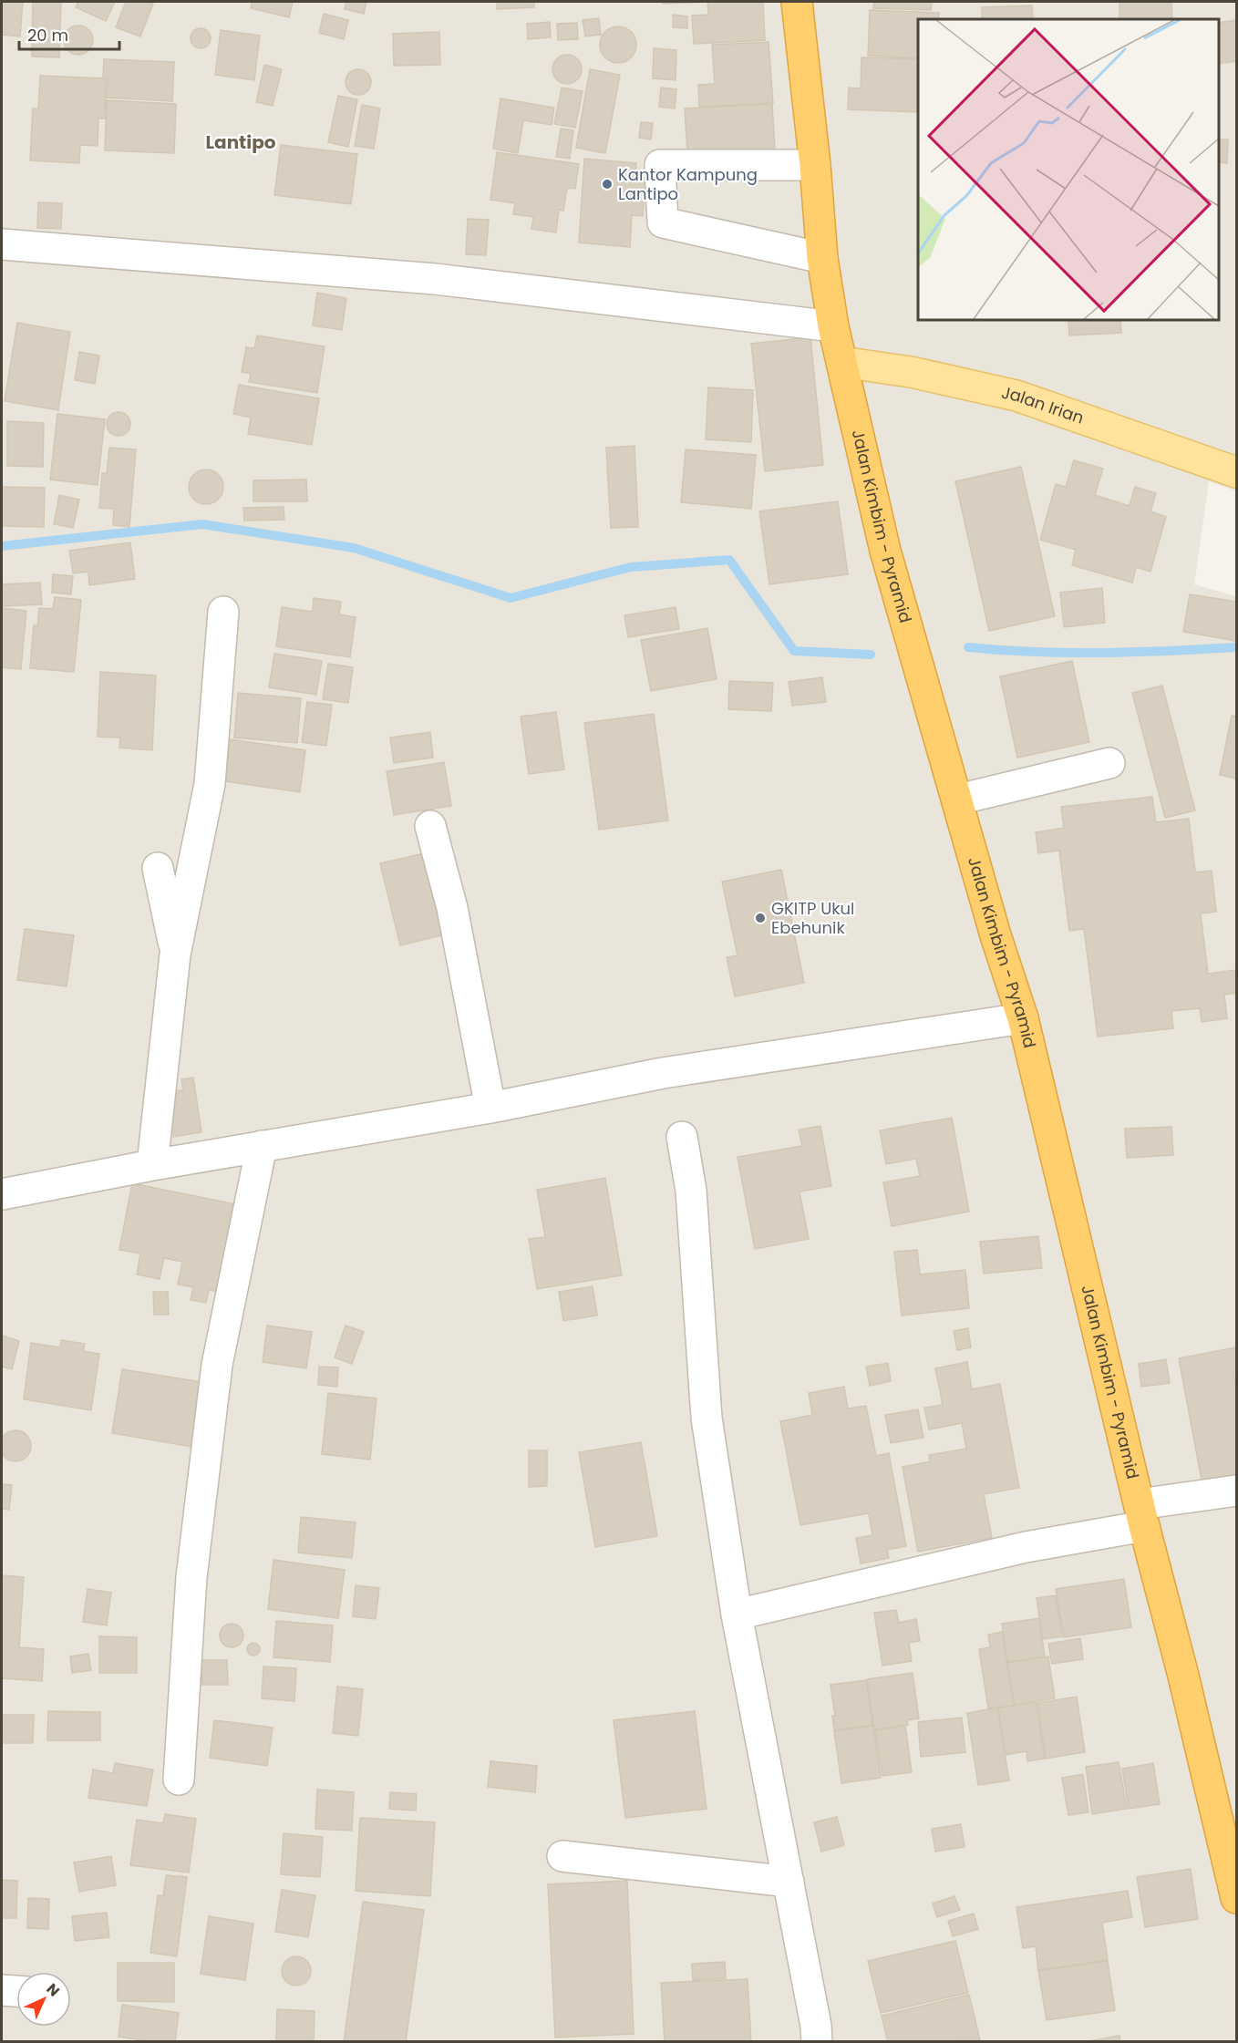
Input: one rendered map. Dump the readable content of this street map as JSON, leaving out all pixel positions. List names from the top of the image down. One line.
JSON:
{"streets":{"highway":["Jalan Kimbim - Pyramid"],"main road":["Jalan Irian"]},"crossings":[["Jalan Irian","Jalan Kimbim - Pyramid"]],"districts":["Lantipo"],"places":["Kantor Kampung Lantipo","GKITP Ukul Ebehunik"],"scale_bar":"20 m","north":"top right"}
